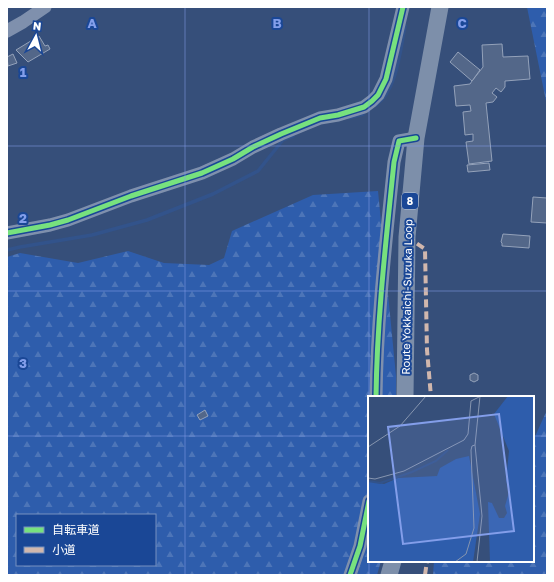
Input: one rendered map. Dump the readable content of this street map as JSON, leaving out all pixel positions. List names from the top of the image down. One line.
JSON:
{"streets":{"main road":["8","Route Yokkaichi-Suzuka Loop"]},"legend":["自転車道","小道"],"north":"top","grid":{"columns":["A","B","C"],"rows":["1","2","3"]}}
